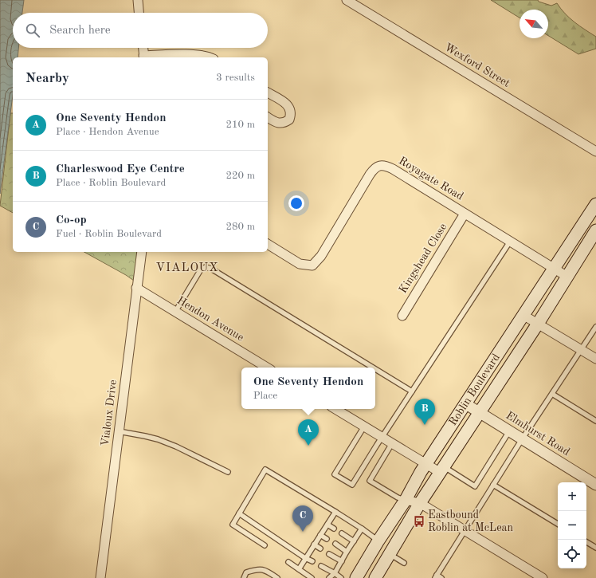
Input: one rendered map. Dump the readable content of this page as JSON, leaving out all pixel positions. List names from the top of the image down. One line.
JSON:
{"streets":{"main road":["Roblin Boulevard"],"street":["Wexford Street","Royagate Road","Kingshead Close","Hendon Avenue","Vialoux Drive","Elmhurst Road"]},"crossings":[["Royagate Road","Kingshead Close"],["Royagate Road","Roblin Boulevard"],["Hendon Avenue","Vialoux Drive"],["Roblin Boulevard","Elmhurst Road"]],"districts":["VIALOUX"],"places":{"bus stop":["Eastbound Roblin at McLean"]},"north":"top left","page":{"search":"Search here","heading":["Nearby","3 results"],"list":[{"mark":"A","name":"One Seventy Hendon","note":"Place · Hendon Avenue","value":"210 m"},{"mark":"B","name":"Charleswood Eye Centre","note":"Place · Roblin Boulevard","value":"220 m"},{"mark":"C","name":"Co-op","note":"Fuel · Roblin Boulevard","value":"280 m"}],"popup":["One Seventy Hendon","Place"],"pins":["B","A","C"],"map_buttons":["+","−"]}}
